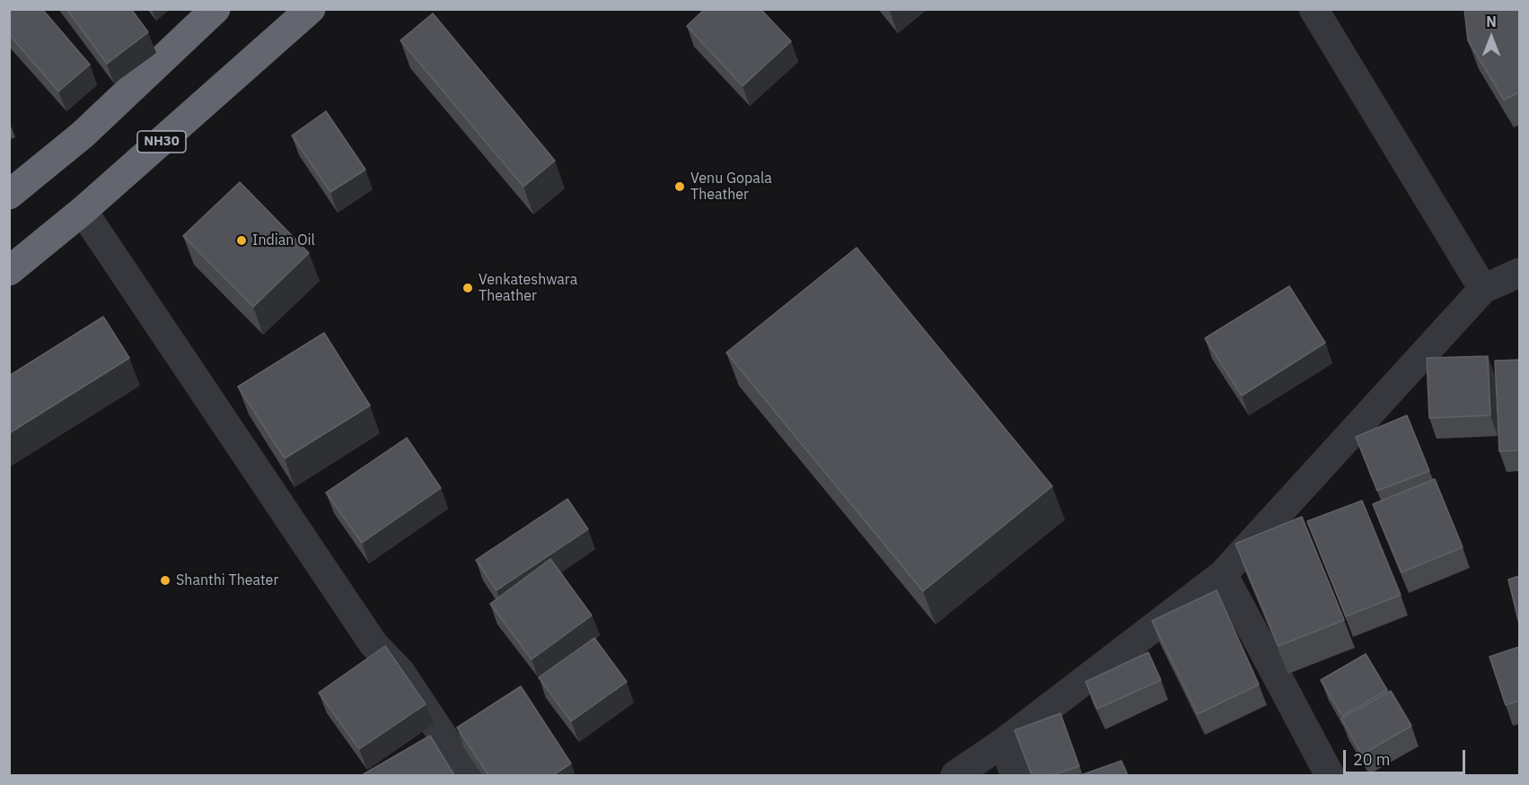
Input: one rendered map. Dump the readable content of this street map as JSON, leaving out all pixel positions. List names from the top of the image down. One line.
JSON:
{"streets":{"highway":["NH30"]},"places":["Venu Gopala Theather","Indian Oil","Venkateshwara Theather","Shanthi Theater"],"scale_bar":"20 m","north":"top"}
